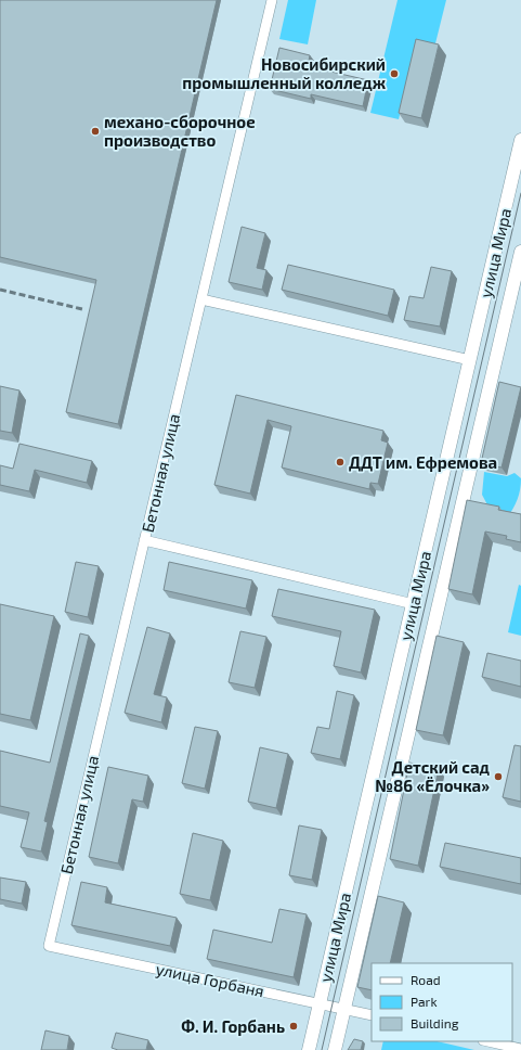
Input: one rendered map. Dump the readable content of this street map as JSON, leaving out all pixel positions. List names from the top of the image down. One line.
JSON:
{"streets":{"street":["улица Мира","Бетонная улица","улица Горбаня"]},"crossings":[["улица Мира","улица Горбаня"],["Бетонная улица","улица Горбаня"]],"places":["Новосибирский промышленный колледж","механо-сборочное производство","ДДТ им. Ефремова","Детский сад №86 «Ёлочка»","Ф. И. Горбань"],"legend":["Road","Park","Building"]}
